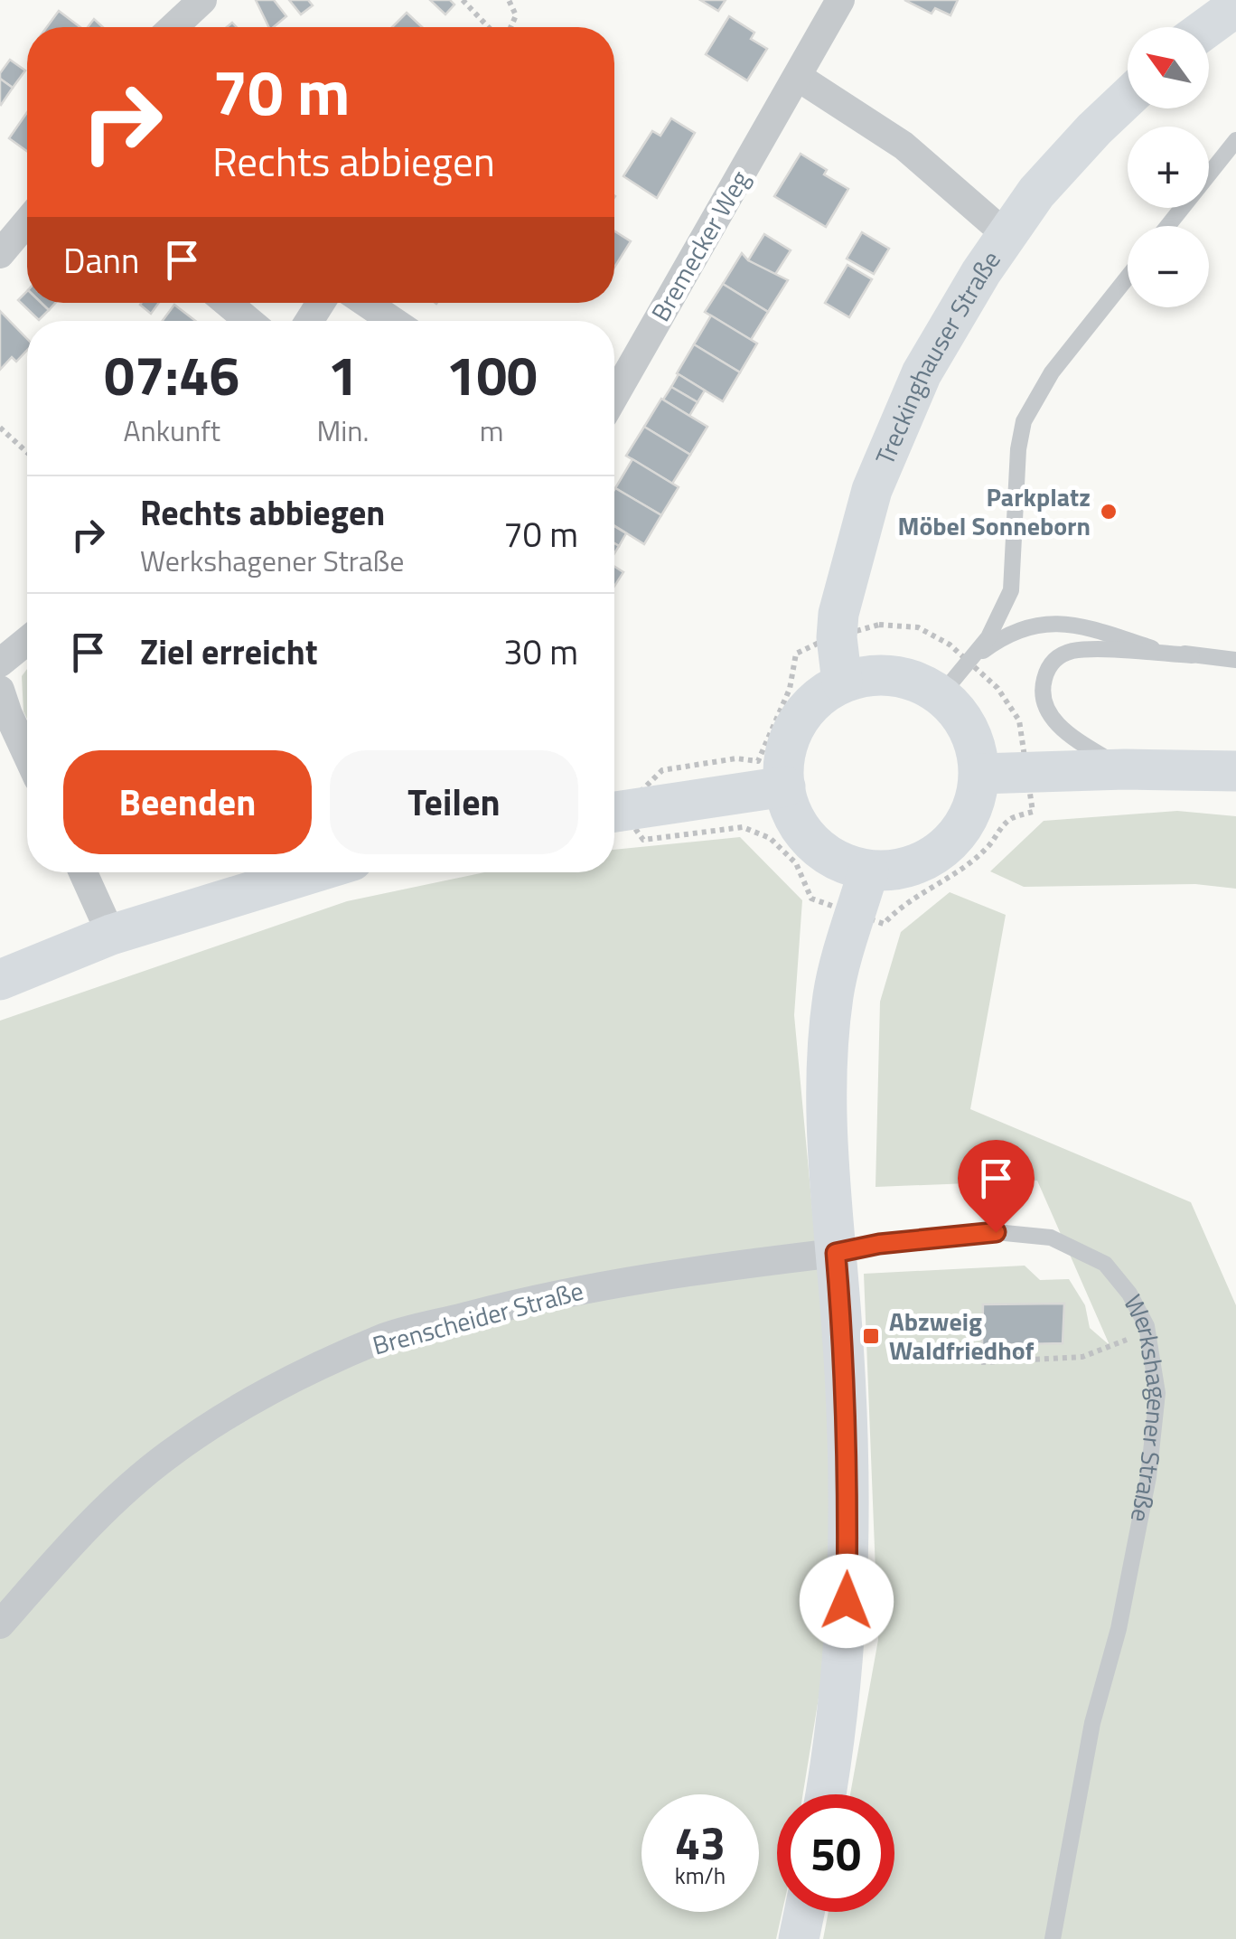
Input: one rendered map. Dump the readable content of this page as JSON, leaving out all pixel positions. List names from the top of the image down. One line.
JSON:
{"streets":{"main road":["Treckinghauser Straße"],"street":["Bremecker Weg","Brenscheider Straße"],"lane":["Werkshagener Straße"]},"crossings":[["Brenscheider Straße","Werkshagener Straße"]],"places":{"other":["Parkplatz Möbel Sonneborn"],"transit":["Abzweig Waldfriedhof"]},"north":"top left","page":{"map_buttons":["+","−"],"turn":["70 m","Rechts abbiegen"],"then":"Dann","eta":["07:46","Ankunft","1","Min.","100","m"],"list":[{"name":"Rechts abbiegen","note":"Werkshagener Straße","value":"70 m"},{"name":"Ziel erreicht","value":"30 m"}],"buttons":["Beenden","Teilen"],"speed":"43 km/h","limit":"50"}}
